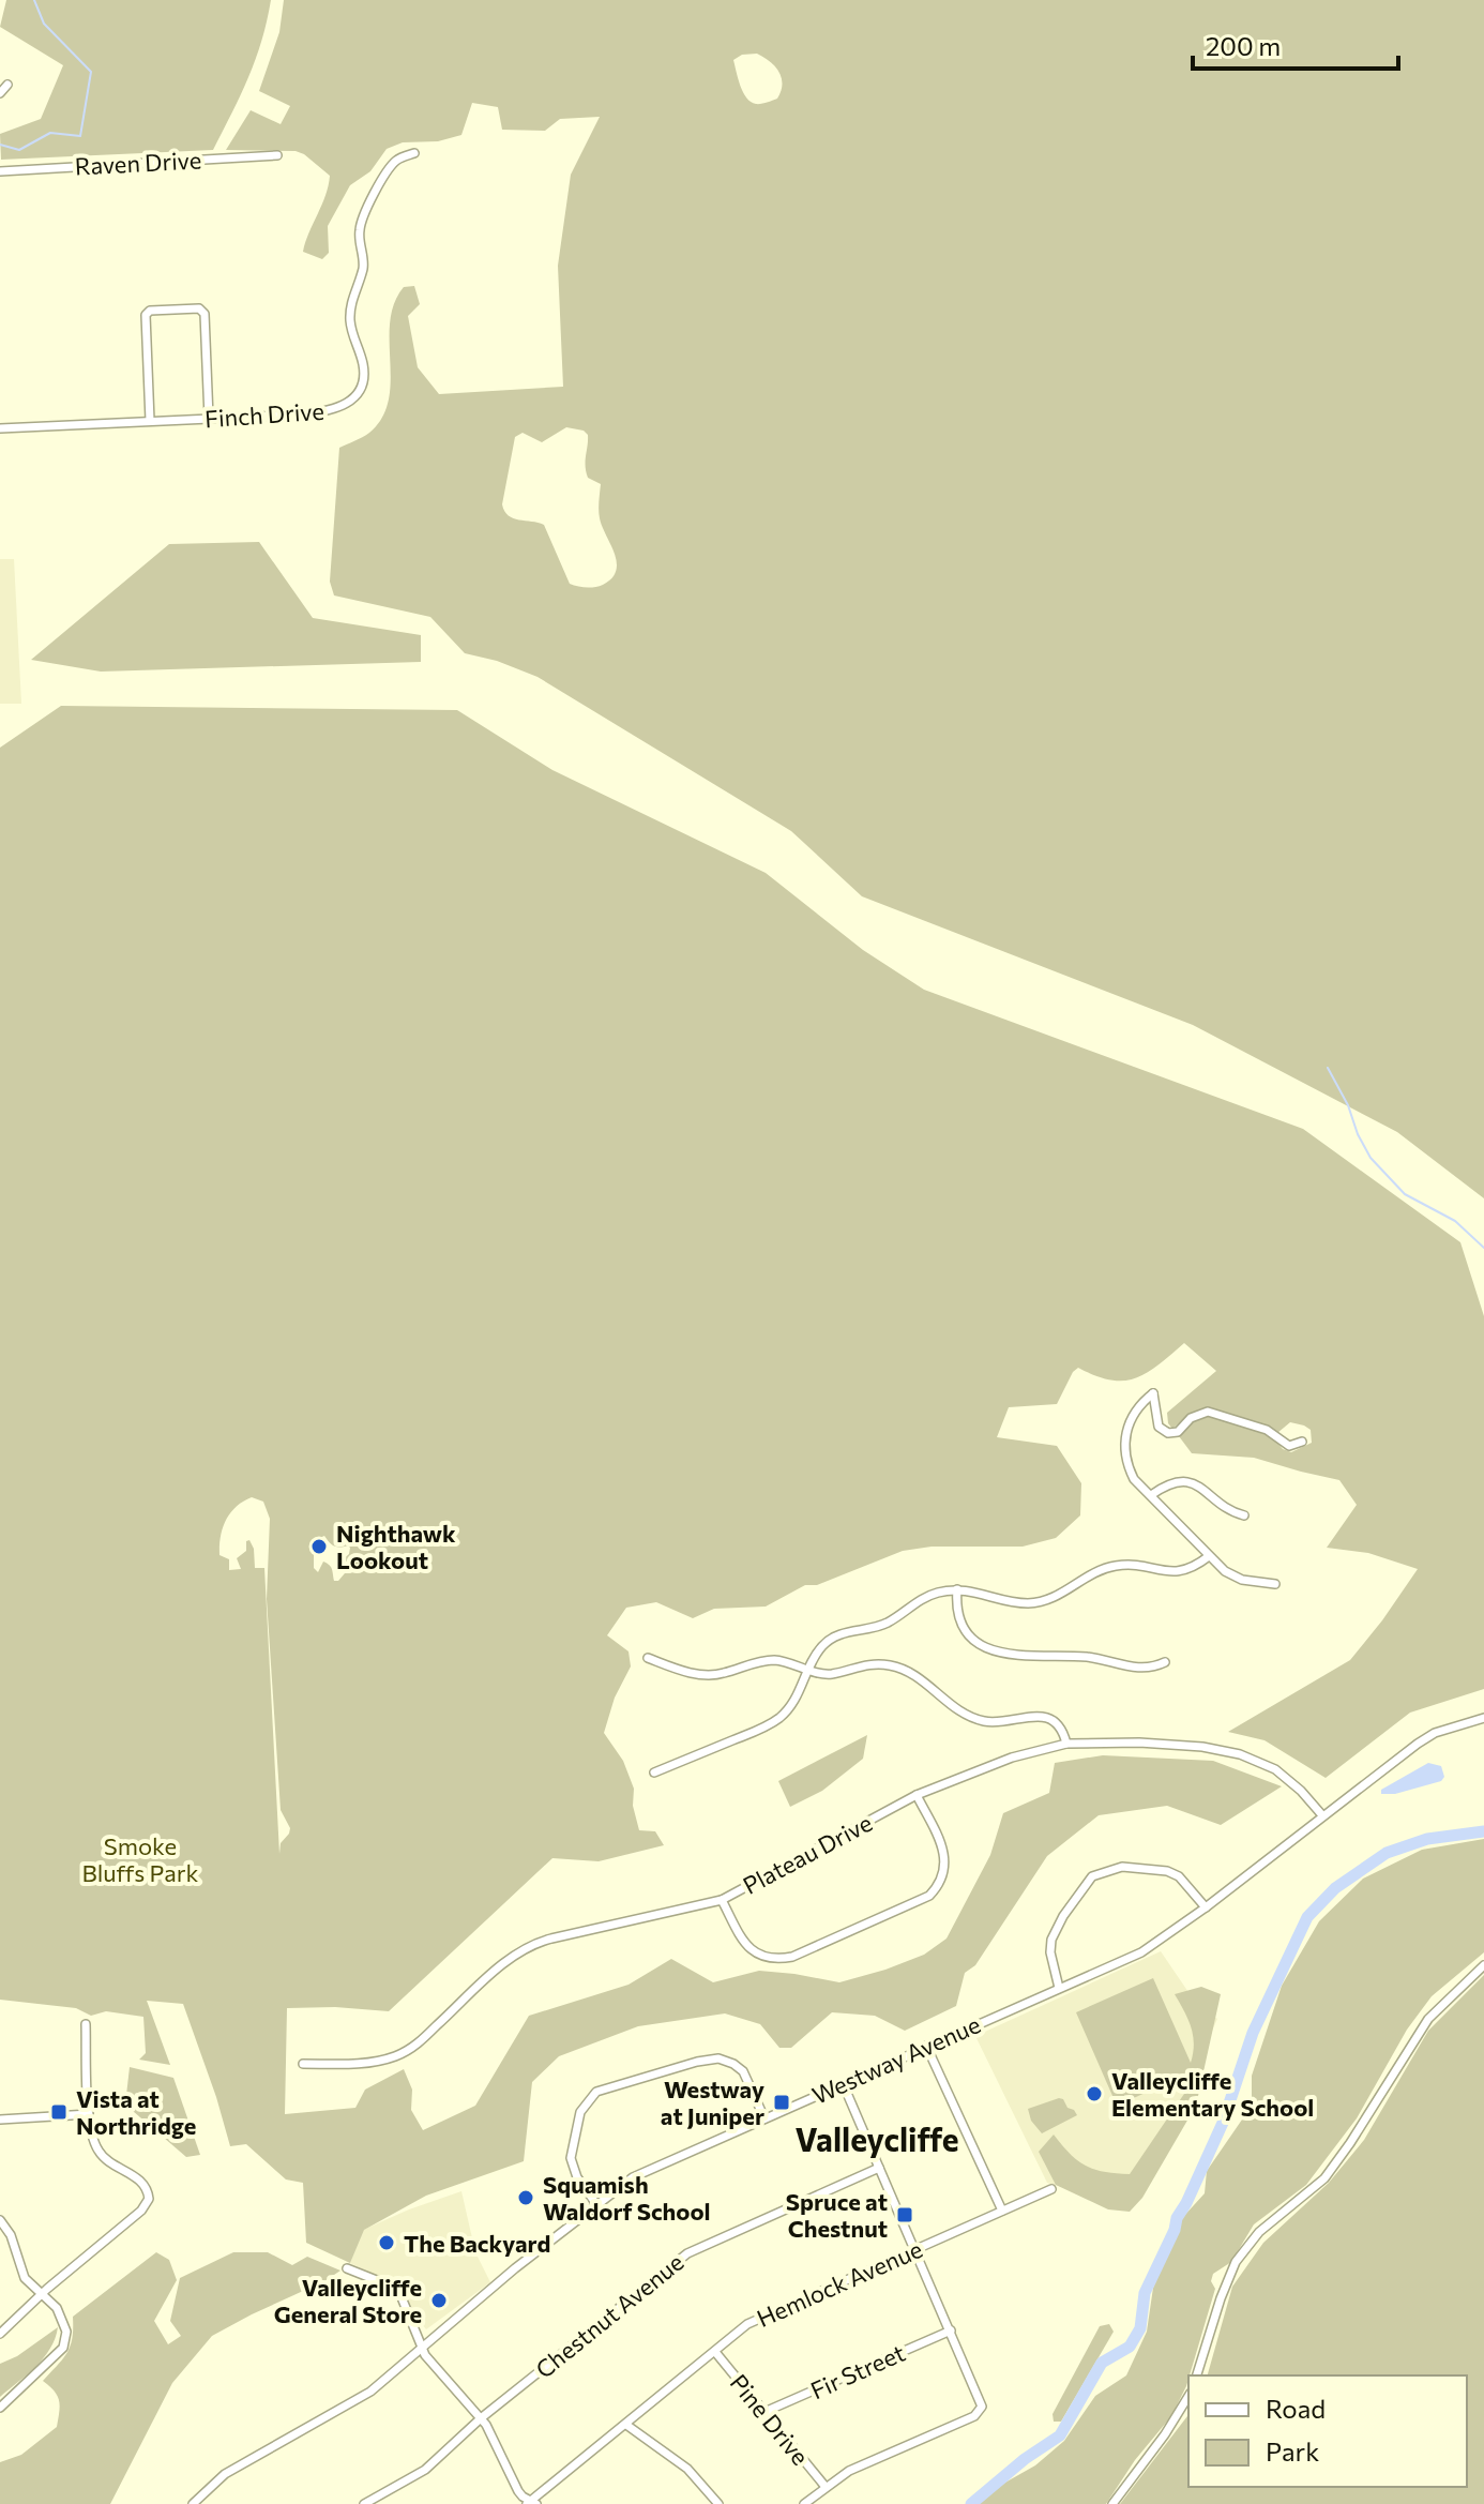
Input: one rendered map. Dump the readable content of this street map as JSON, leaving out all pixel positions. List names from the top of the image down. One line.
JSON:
{"streets":{"street":["Raven Drive","Finch Drive","Plateau Drive","Westway Avenue","Hemlock Avenue","Chestnut Avenue","Fir Street","Pine Drive"]},"crossings":[["Plateau Drive","Westway Avenue"],["Hemlock Avenue","Pine Drive"],["Fir Street","Pine Drive"]],"districts":["Valleycliffe"],"parks":["Smoke Bluffs Park"],"places":{"other":["Nighthawk Lookout","Valleycliffe Elementary School","Squamish Waldorf School","The Backyard","Valleycliffe General Store"],"transit":["Westway at Juniper","Vista at Northridge","Spruce at Chestnut"]},"legend":["Road","Park"],"scale_bar":"200 m"}
